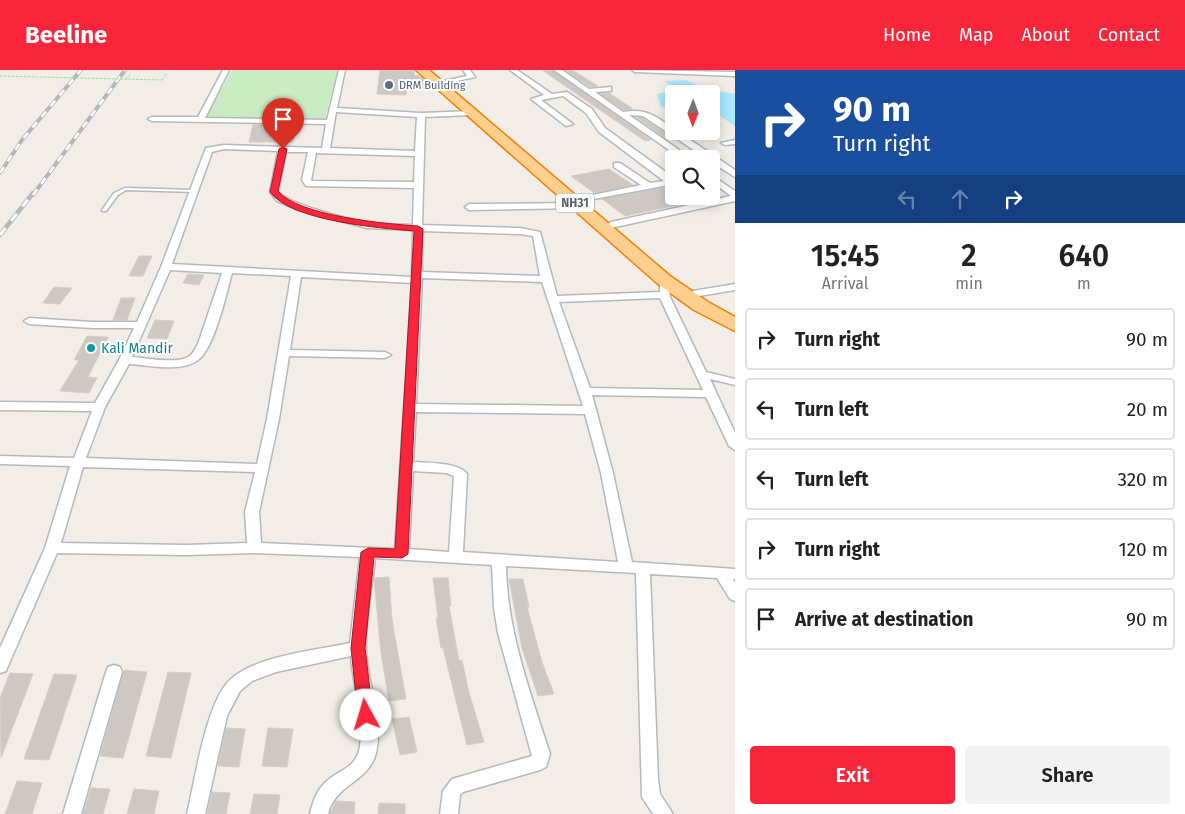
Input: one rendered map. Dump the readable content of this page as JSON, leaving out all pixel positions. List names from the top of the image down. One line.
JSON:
{"streets":{"highway":["NH31"]},"places":["DRM Building","Kali Mandir"],"north":"bottom","page":{"header":"Beeline","nav":["Home","Map","About","Contact"],"turn":["90 m","Turn right"],"eta":["15:45","Arrival","2","min","640","m"],"list":[{"name":"Turn right","value":"90 m"},{"name":"Turn left","value":"20 m"},{"name":"Turn left","value":"320 m"},{"name":"Turn right","value":"120 m"},{"name":"Arrive at destination","value":"90 m"}],"buttons":["Exit","Share"]}}
